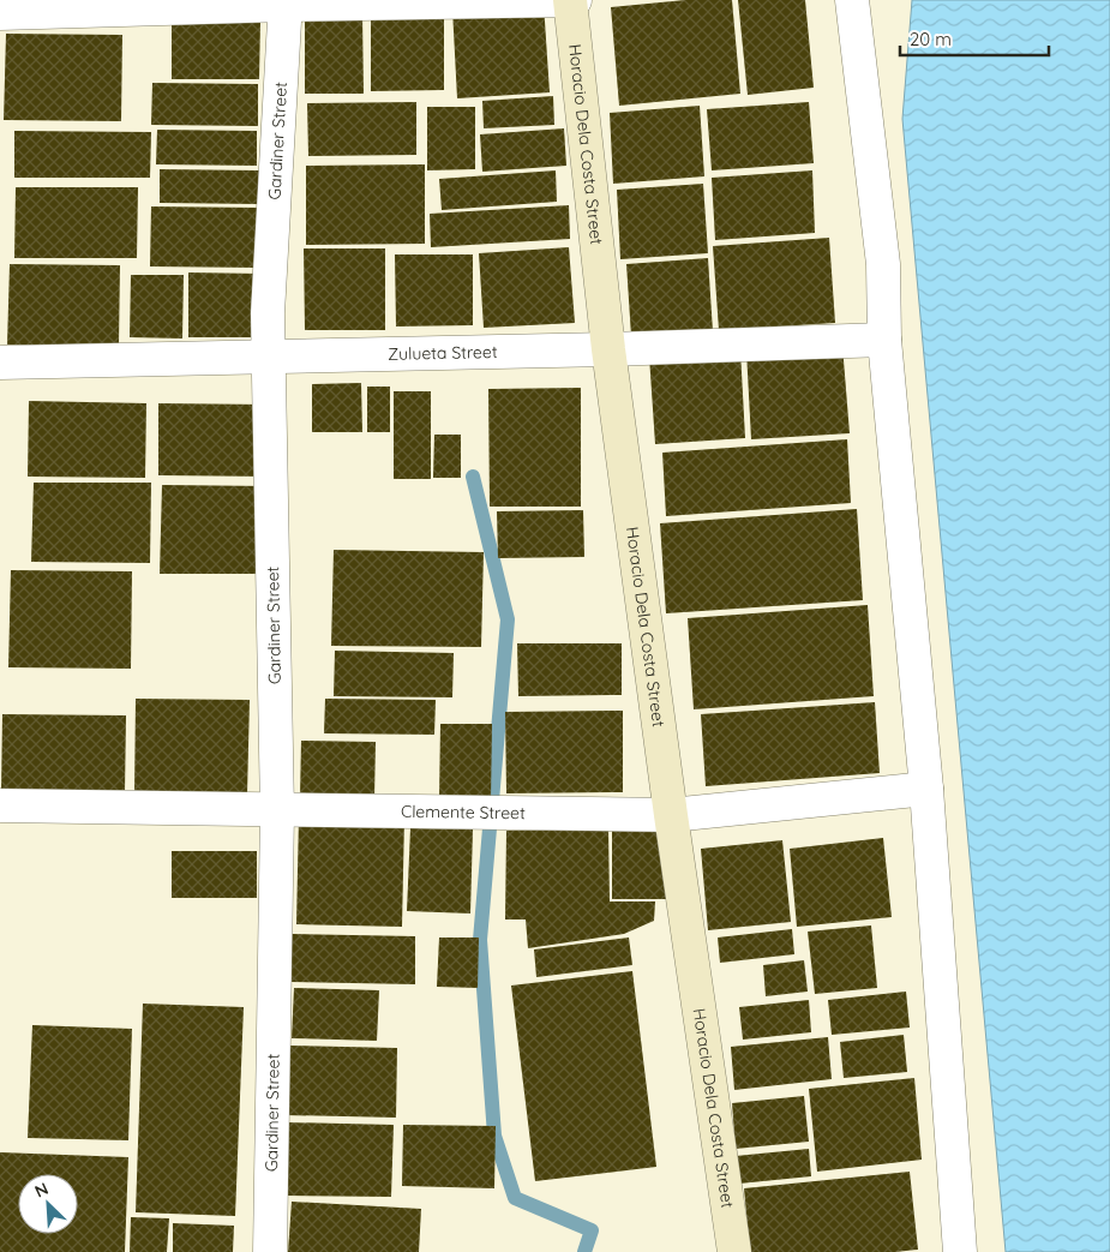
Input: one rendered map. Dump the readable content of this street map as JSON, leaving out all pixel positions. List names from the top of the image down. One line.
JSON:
{"streets":{"street":["Gardiner Street","Horacio Dela Costa Street","Zulueta Street","Clemente Street"]},"crossings":[["Gardiner Street","Zulueta Street"],["Gardiner Street","Clemente Street"],["Horacio Dela Costa Street","Zulueta Street"],["Horacio Dela Costa Street","Clemente Street"]],"scale_bar":"20 m","north":"top left"}
